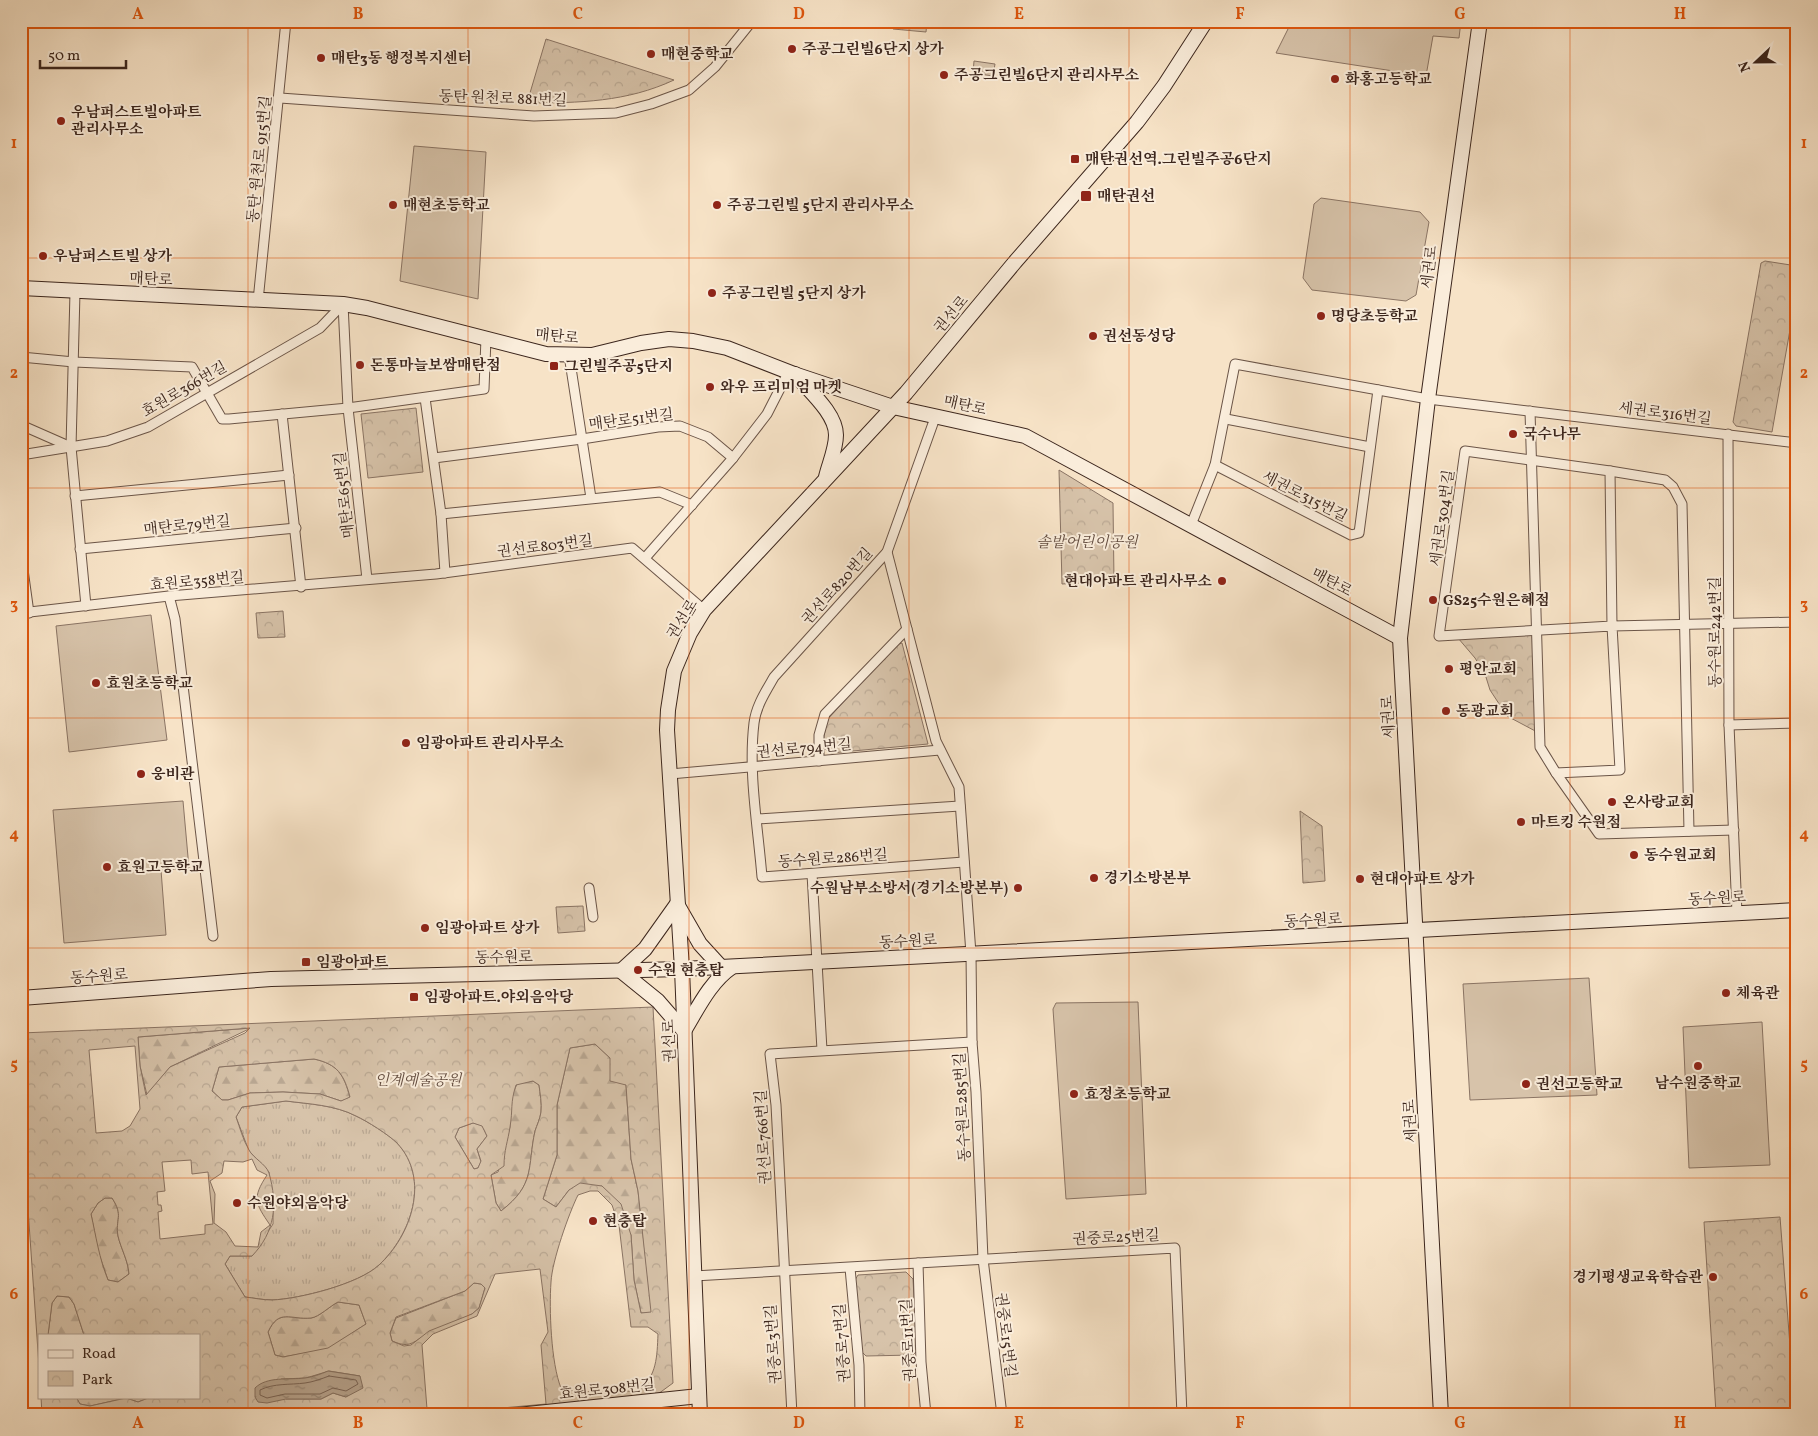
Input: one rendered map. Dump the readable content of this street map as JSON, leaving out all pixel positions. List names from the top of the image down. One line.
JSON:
{"streets":{"street":["동탄 원천로 881번길","동탄 원천로 915번길","세권로","매탄로","권선로","효원로366번길","세권로316번길","매탄로51번길","매탄로65번길","세권로315번길","세권로304번길","매탄로79번길","권선로803번길","효원로358번길","권선로820번길","동수원로242번길","권선로794번길","동수원로286번길","동수원로","동수원로285번길","권선로766번길","권중로25번길","권중로15번길","권중로11번길","권중로7번길","권중로3번길","효원로308번길"]},"crossings":[["동탄 원천로 881번길","동탄 원천로 915번길"],["동탄 원천로 915번길","매탄로"],["세권로","매탄로"],["세권로","세권로316번길"],["세권로","동수원로"],["매탄로","권선로"],["매탄로","효원로366번길"],["매탄로","매탄로51번길"],["매탄로","매탄로65번길"],["매탄로","권선로820번길"],["권선로","권선로803번길"],["권선로","권선로794번길"],["권선로","동수원로"],["권선로","효원로308번길"],["효원로366번길","매탄로65번길"],["세권로316번길","동수원로242번길"],["매탄로65번길","권선로803번길"],["매탄로65번길","효원로358번길"],["세권로304번길","동수원로242번길"],["권선로803번길","효원로358번길"],["권선로820번길","권선로794번길"],["권선로820번길","동수원로286번길"],["동수원로242번길","동수원로"],["권선로794번길","동수원로286번길"],["동수원로","동수원로285번길"],["동수원로285번길","권중로25번길"],["동수원로285번길","권중로15번길"],["권선로766번길","권중로3번길"],["권중로25번길","권중로15번길"]],"parks":["솔밭어린이공원","인계예술공원"],"places":{"other":["주공그린빌6단지 상가","매현중학교","매탄3동 행정복지센터","주공그린빌6단지 관리사무소","화홍고등학교","우남퍼스트빌아파트 관리사무소","매현초등학교","주공그린빌 5단지 관리사무소","우남퍼스트빌 상가","주공그린빌 5단지 상가","명당초등학교","권선동성당","돈통마늘보쌈매탄점","와우 프리미엄 마켓","국수나무","현대아파트 관리사무소","GS25수원은혜점","평안교회","효원초등학교","동광교회","임광아파트 관리사무소","웅비관","온사랑교회","마트킹 수원점","동수원교회","효원고등학교","경기소방본부","현대아파트 상가","수원남부소방서(경기소방본부)","임광아파트 상가","수원 현충탑","체육관","남수원중학교","권선고등학교","효정초등학교","수원야외음악당","현충탑","경기평생교육학습관"],"transit":["매탄권선역.그린빌주공6단지","매탄권선","그린빌주공5단지","임광아파트","임광아파트.야외음악당"]},"legend":["Road","Park"],"scale_bar":"50 m","north":"left","grid":{"columns":["A","B","C","D","E","F","G","H"],"rows":["1","2","3","4","5","6"]}}
